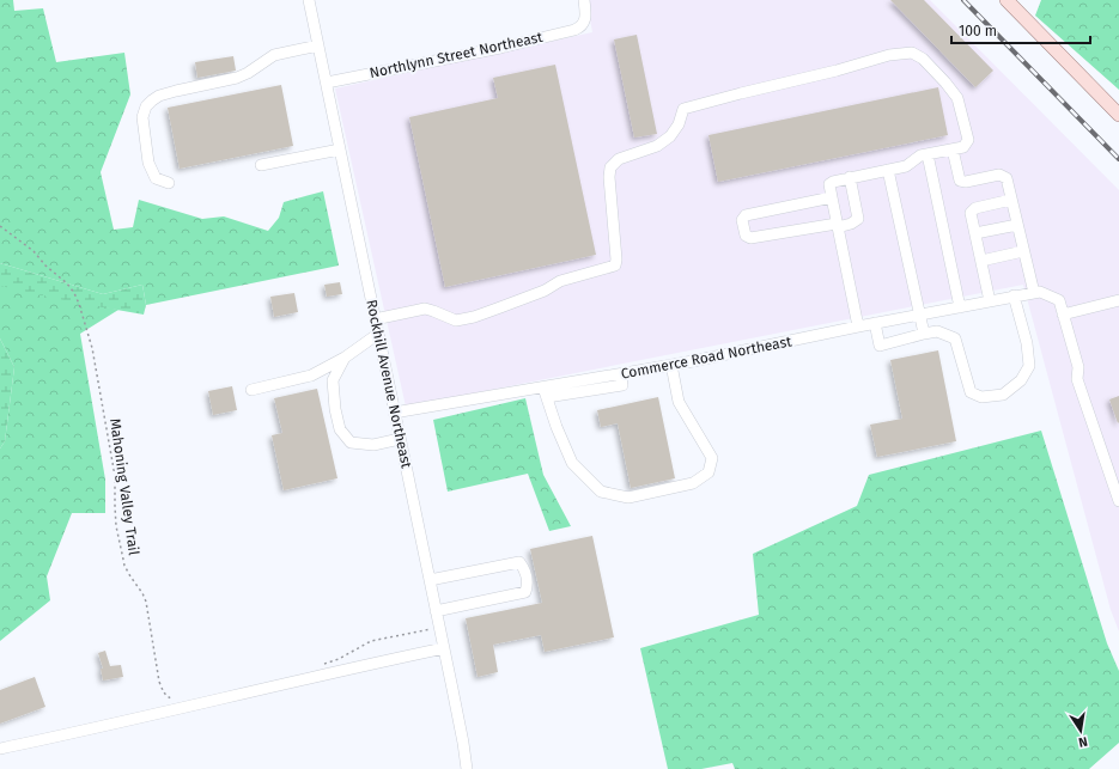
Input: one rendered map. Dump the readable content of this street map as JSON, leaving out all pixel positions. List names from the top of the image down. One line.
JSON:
{"streets":{"street":["Northlynn Street Northeast","Commerce Road Northeast","Rockhill Avenue Northeast"],"path":["Mahoning Valley Trail"]},"crossings":[["Northlynn Street Northeast","Rockhill Avenue Northeast"],["Commerce Road Northeast","Rockhill Avenue Northeast"]],"scale_bar":"100 m","north":"bottom"}
